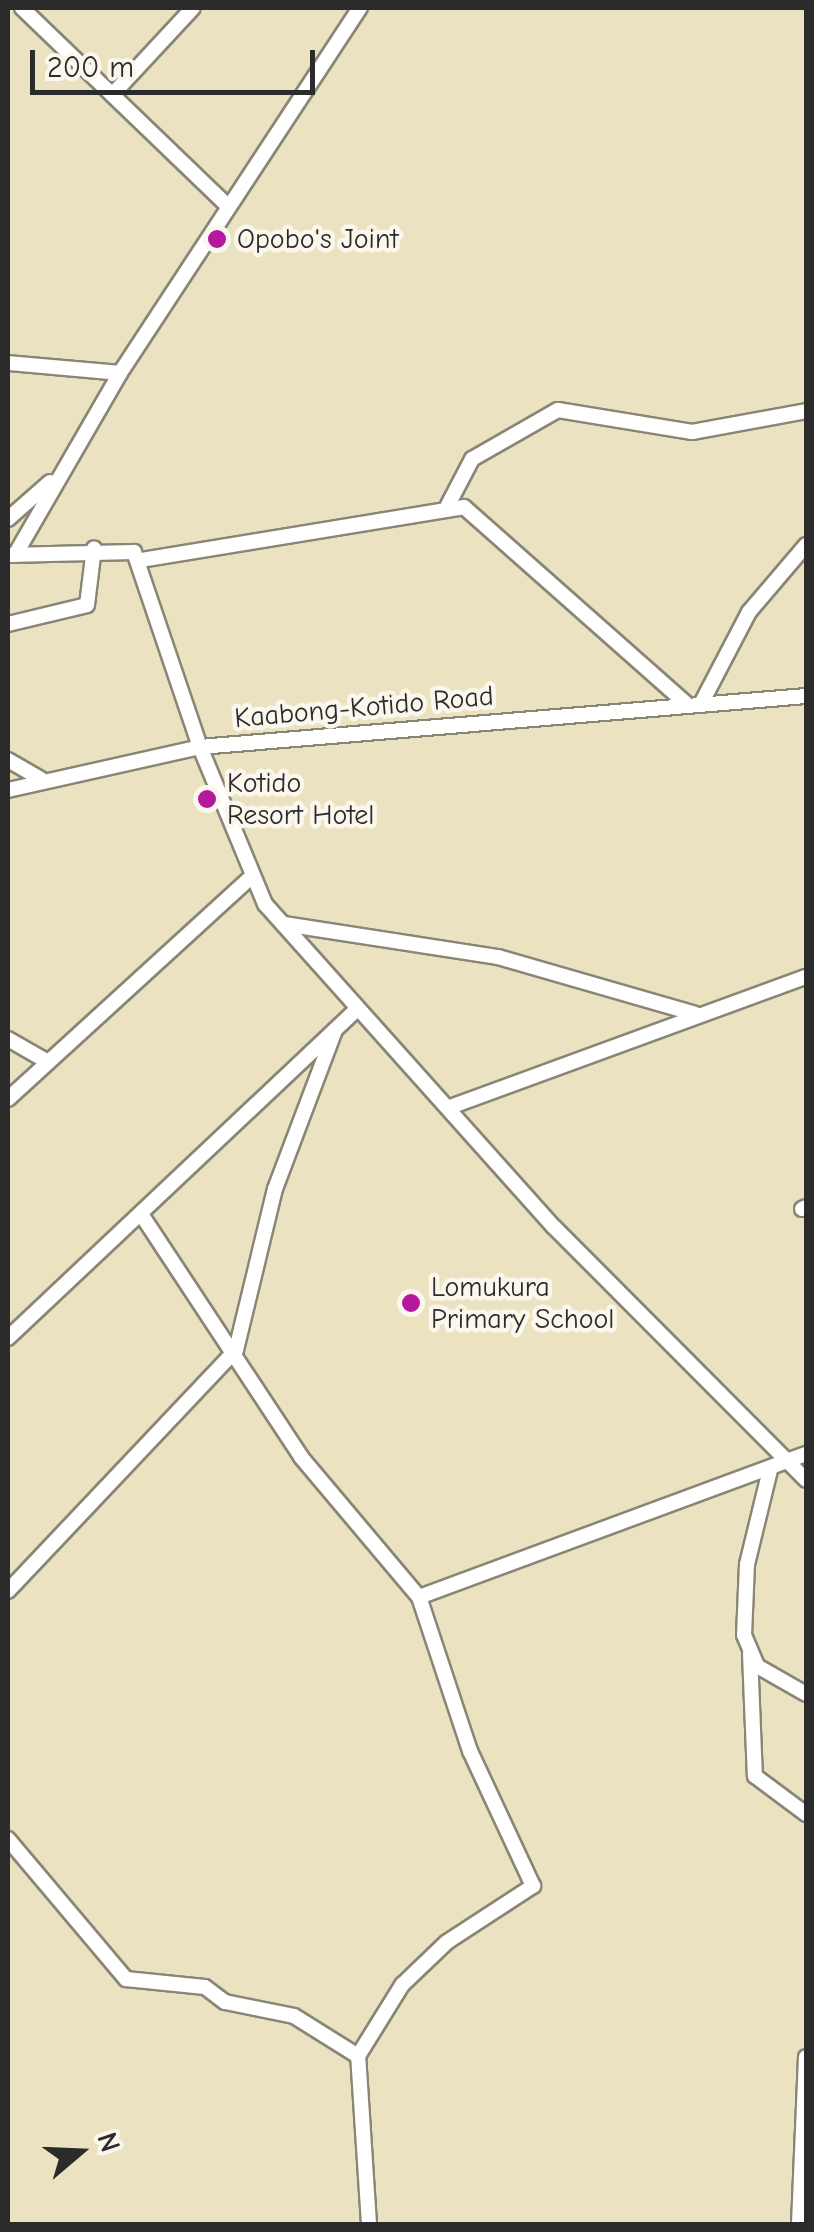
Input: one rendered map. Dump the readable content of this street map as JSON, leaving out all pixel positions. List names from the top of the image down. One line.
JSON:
{"streets":{"street":["Kaabong-Kotido Road"]},"places":["Opobo's Joint","Kotido Resort Hotel","Lomukura Primary School"],"scale_bar":"200 m","north":"right"}
